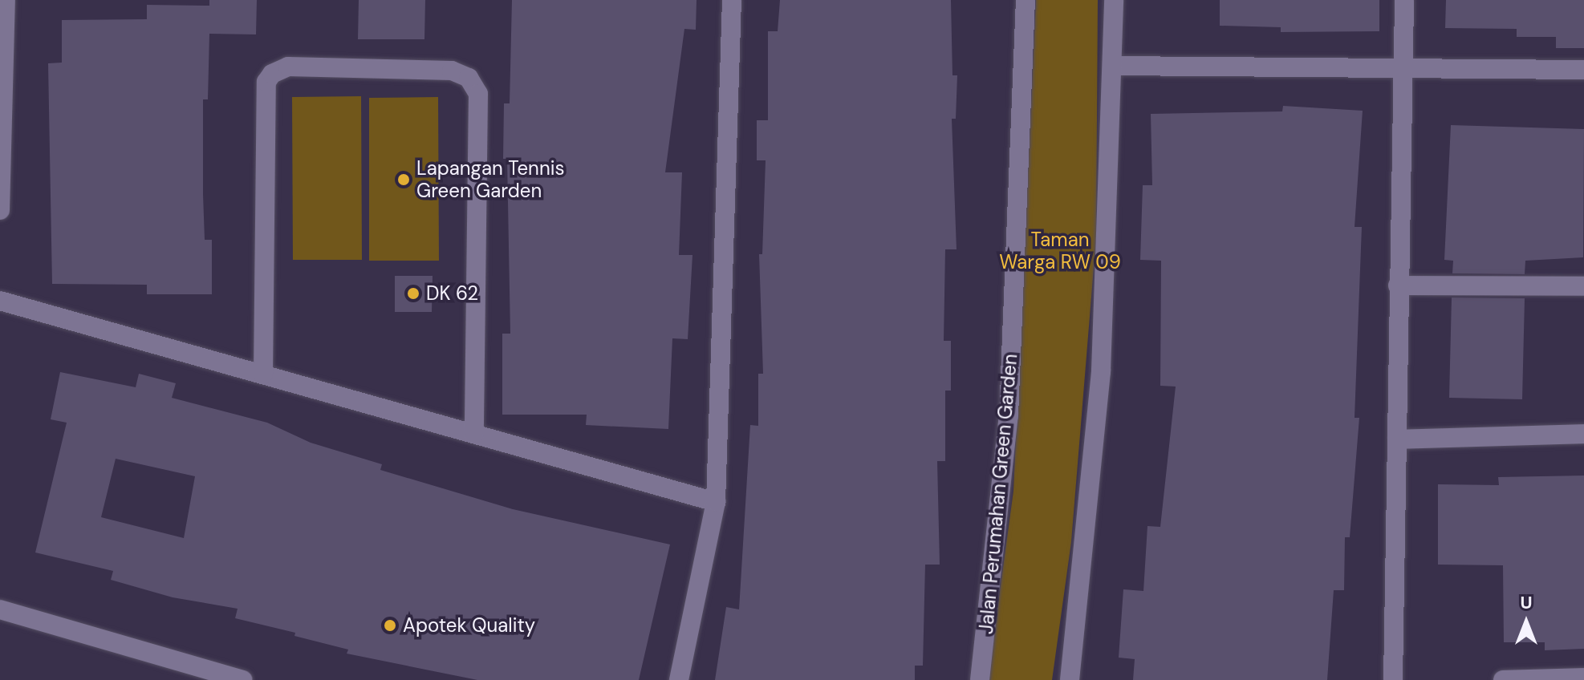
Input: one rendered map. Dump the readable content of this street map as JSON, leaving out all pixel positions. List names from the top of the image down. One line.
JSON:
{"streets":{"street":["Jalan Perumahan Green Garden"]},"parks":["Taman Warga RW 09"],"places":["Lapangan Tennis Green Garden","DK 62","Apotek Quality"],"north":"top"}
